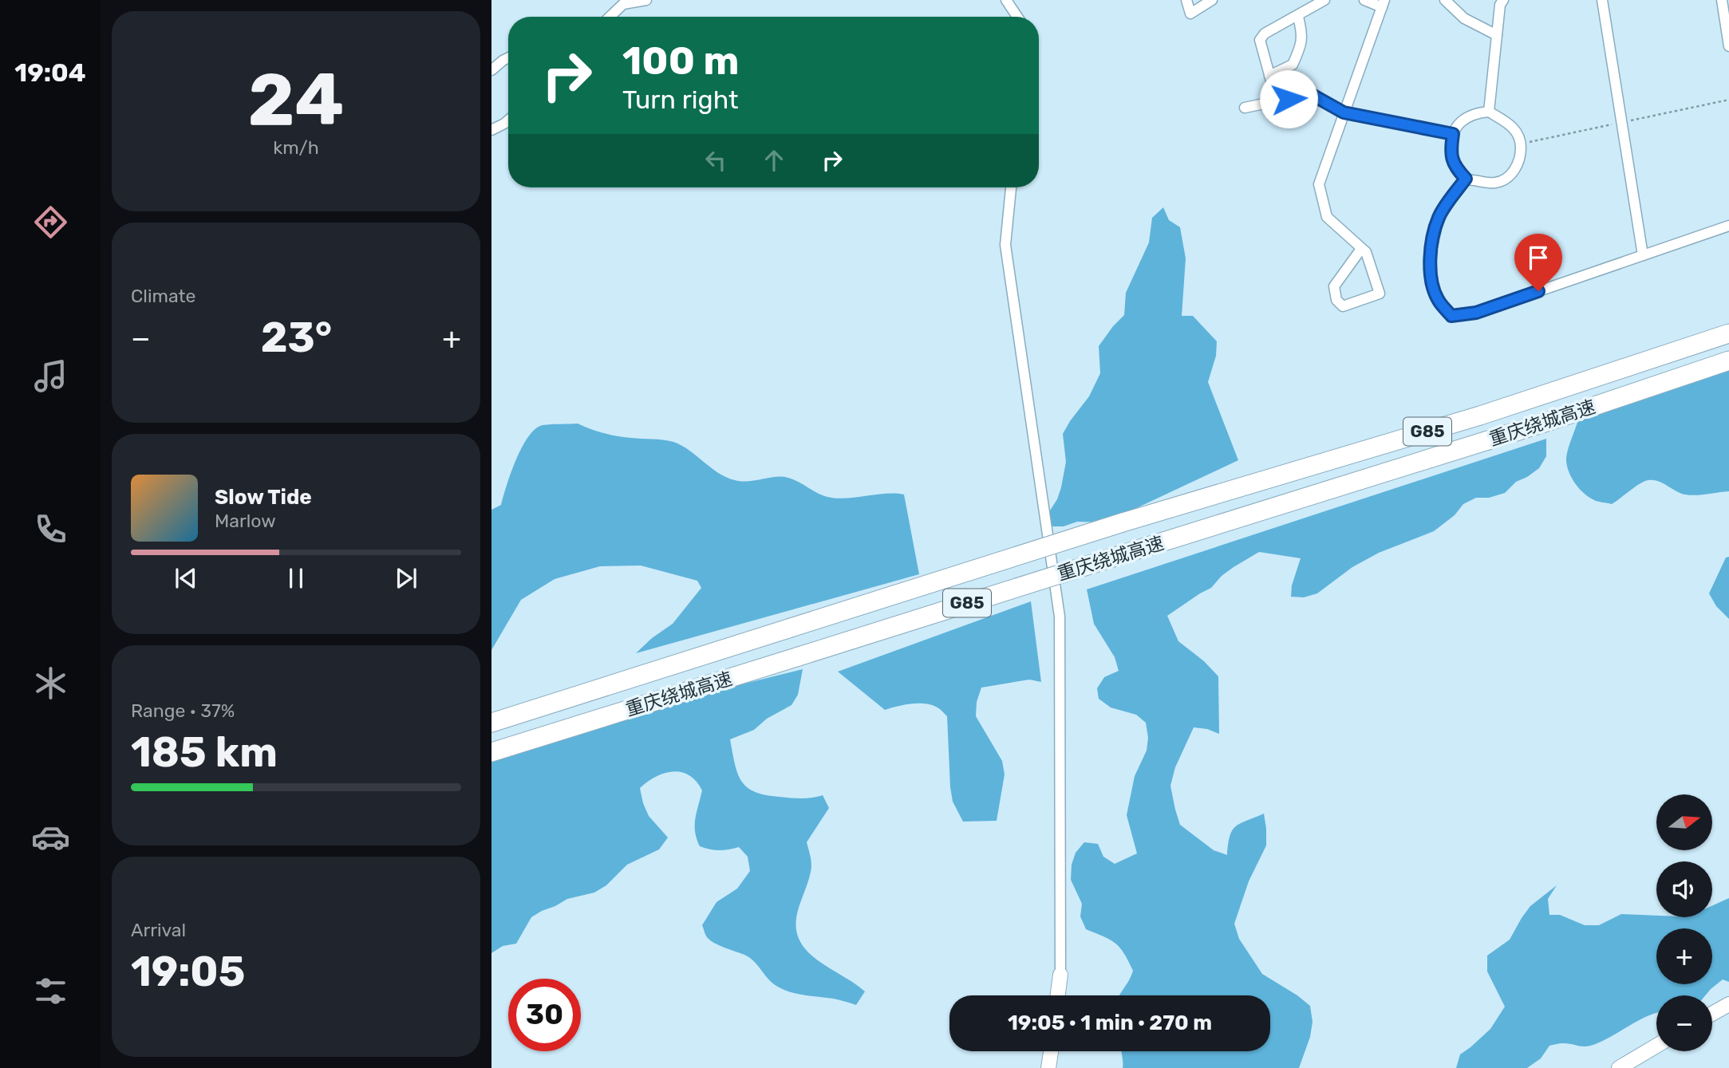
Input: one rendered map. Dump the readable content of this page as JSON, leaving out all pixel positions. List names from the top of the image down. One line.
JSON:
{"streets":{"highway":["重庆绕城高速","G85"]},"north":"right","page":{"tabs":"19:04","tile":[["24","km/h"],"Climate",["Range · 37%","185 km"],["Arrival","19:05"]],"turn":["100 m","Turn right"],"heat":["−","23°","+"],"song":["Slow Tide","Marlow"],"map_buttons":["+","−"],"limit":"30","trip":"19:05 · 1 min · 270 m"}}
